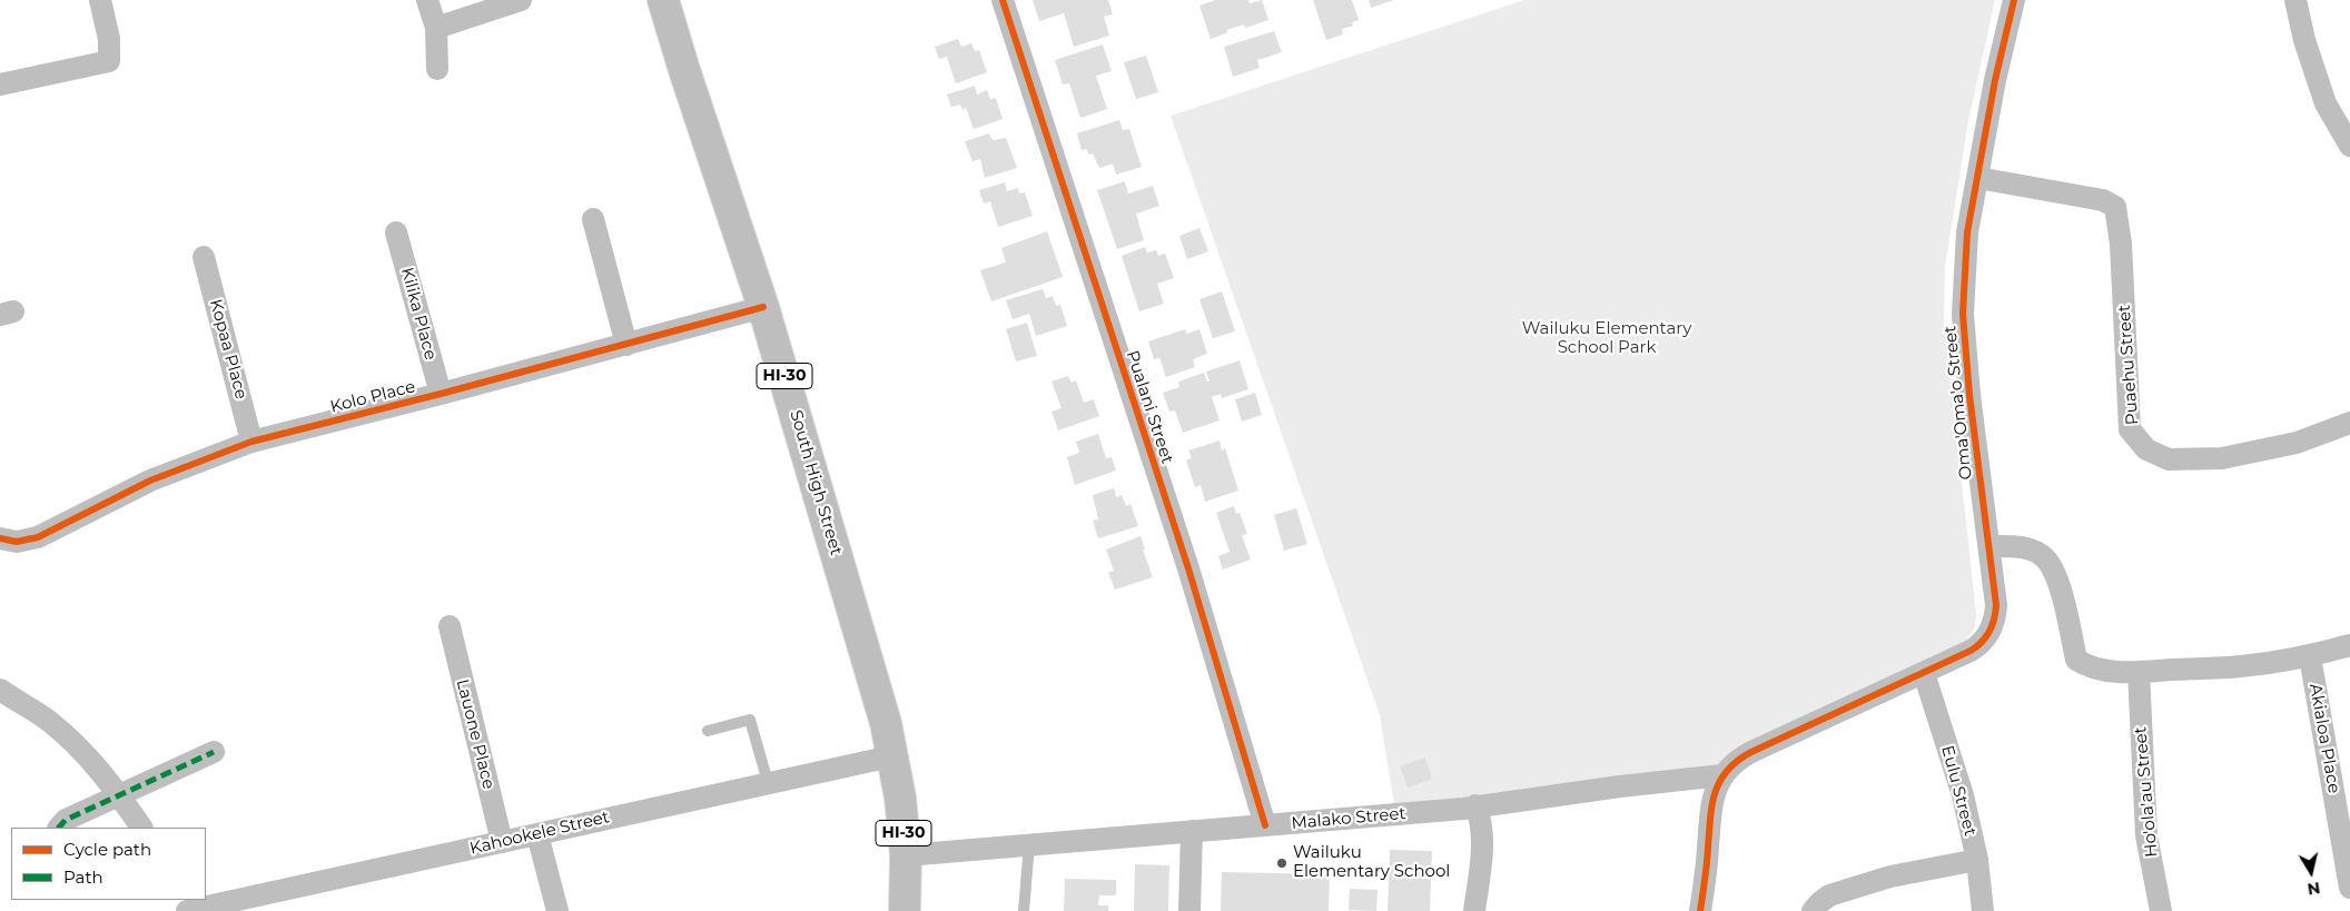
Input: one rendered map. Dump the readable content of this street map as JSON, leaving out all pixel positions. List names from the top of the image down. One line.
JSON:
{"streets":{"main road":["HI-30","South High Street"],"street":["Kilika Place","Kopaa Place","Puaehu Street","Kolo Place","Oma'Oma'o Street","Pualani Street","Lauone Place","Akialoa Place","Eulu Street","Ho'ola'au Street","Malako Street","Kahookele Street"]},"crossings":[["Kilika Place","Kolo Place"],["Kopaa Place","Kolo Place"],["Puaehu Street","Oma'Oma'o Street"],["Kolo Place","South High Street"],["Oma'Oma'o Street","Eulu Street"],["Pualani Street","Malako Street"],["South High Street","Malako Street"],["South High Street","Kahookele Street"],["Lauone Place","Kahookele Street"]],"parks":["Wailuku Elementary School Park"],"places":["Wailuku Elementary School"],"legend":["Cycle path","Path"],"north":"bottom"}
